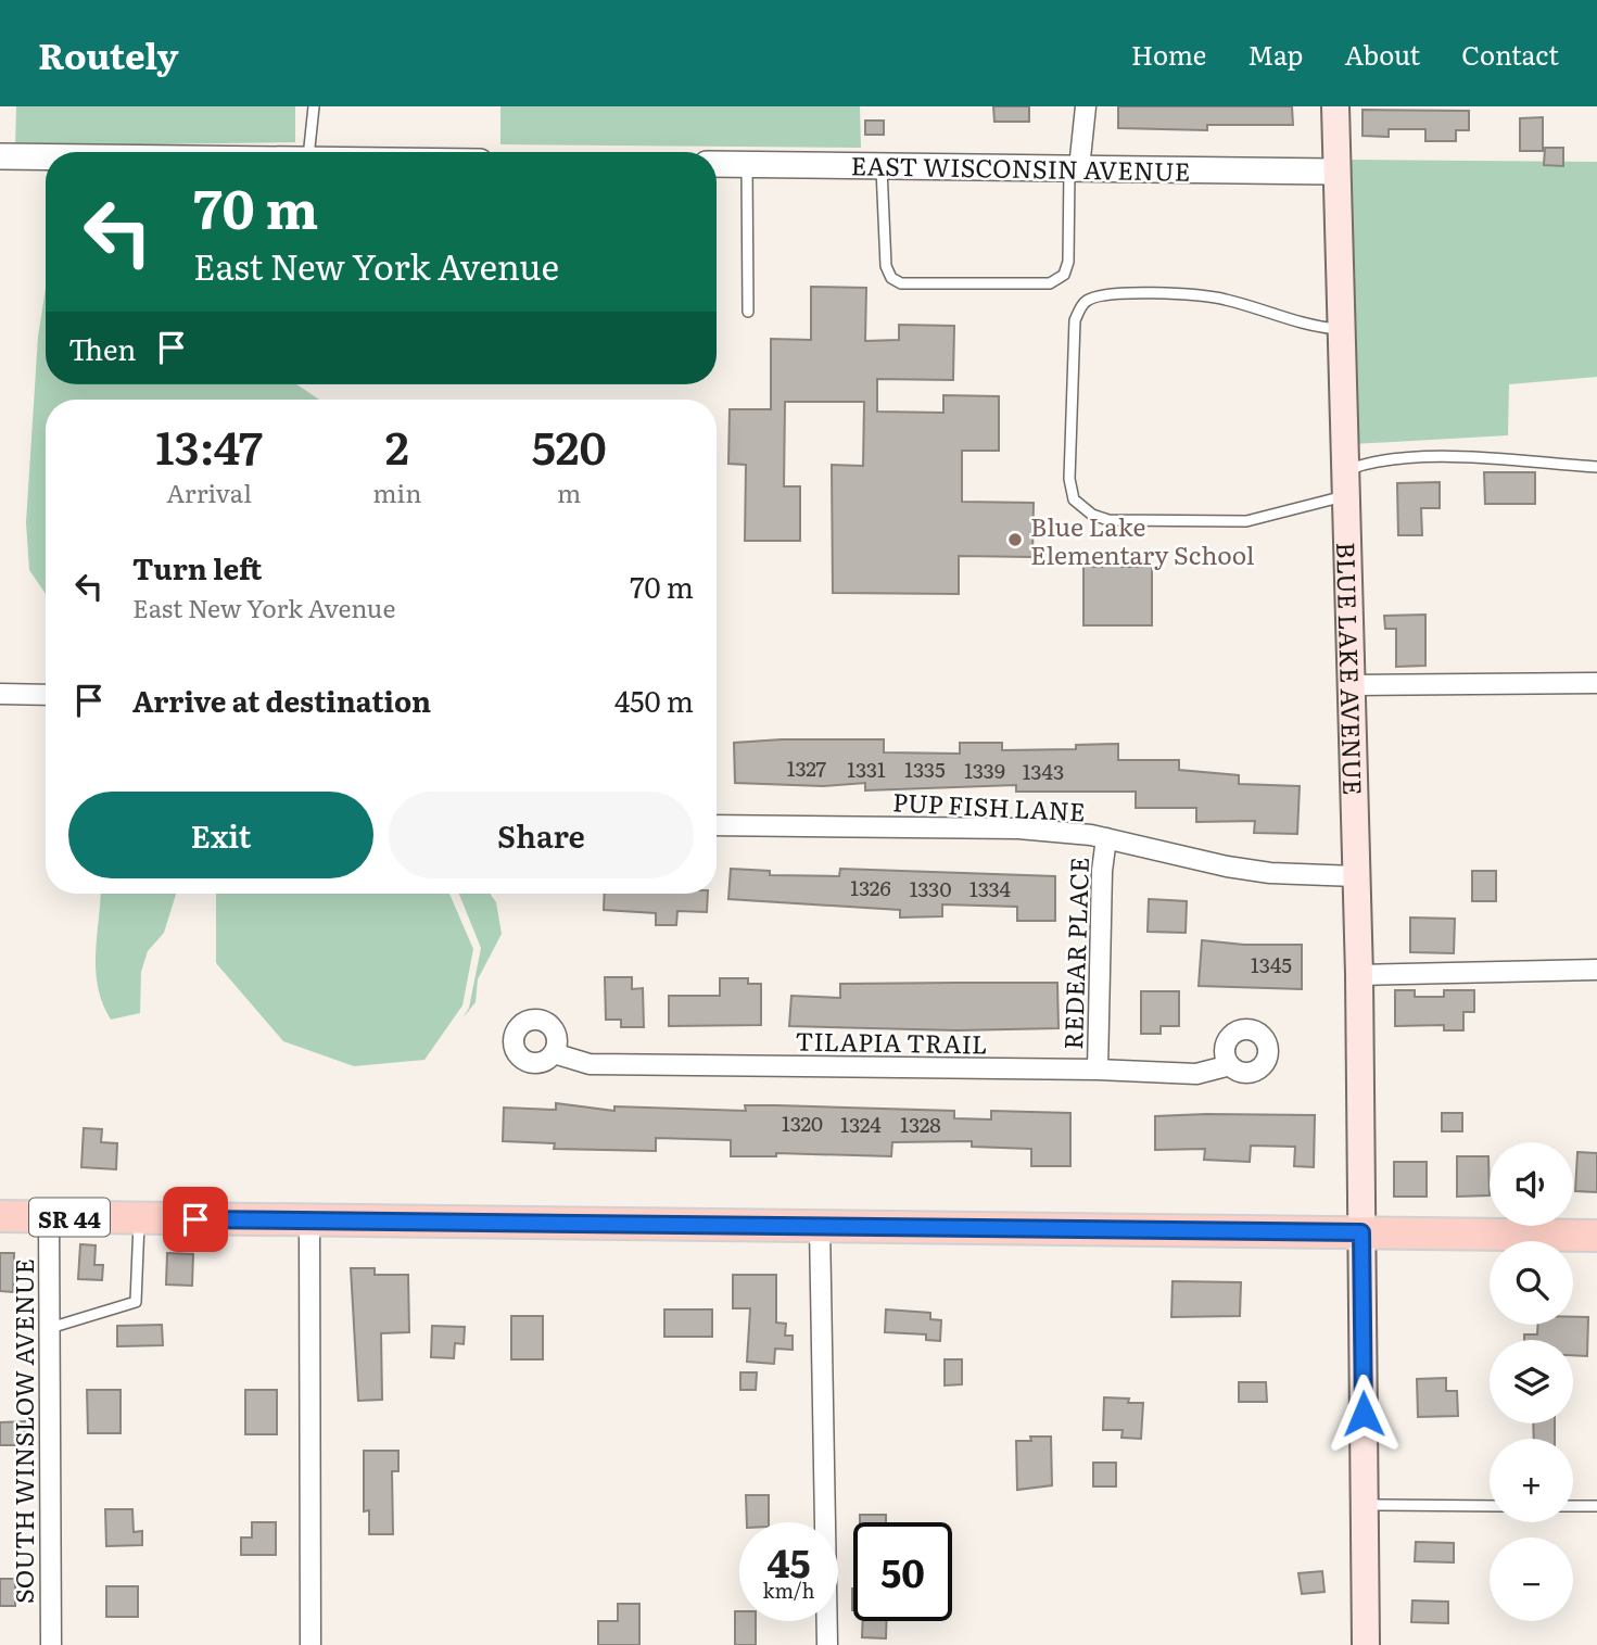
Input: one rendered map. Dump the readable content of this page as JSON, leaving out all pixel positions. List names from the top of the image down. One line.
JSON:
{"streets":{"main road":["BLUE LAKE AVENUE","SR 44"],"street":["EAST WISCONSIN AVENUE","PUP FISH LANE","REDEAR PLACE","TILAPIA TRAIL","SOUTH WINSLOW AVENUE"]},"crossings":[["EAST WISCONSIN AVENUE","BLUE LAKE AVENUE"],["BLUE LAKE AVENUE","PUP FISH LANE"],["BLUE LAKE AVENUE","SR 44"],["PUP FISH LANE","REDEAR PLACE"],["REDEAR PLACE","TILAPIA TRAIL"],["SR 44","SOUTH WINSLOW AVENUE"]],"places":["Blue Lake Elementary School"],"house_numbers":["1327","1331","1335","1339","1343","1326","1330","1334","1345","1320","1324","1328"],"page":{"header":"Routely","nav":["Home","Map","About","Contact"],"turn":["70 m","East New York Avenue"],"then":"Then","eta":["13:47","Arrival","2","min","520","m"],"list":[{"name":"Turn left","note":"East New York Avenue","value":"70 m"},{"name":"Arrive at destination","value":"450 m"}],"buttons":["Exit","Share"],"map_buttons":["+","−"],"speed":"45 km/h","limit":"50"}}
